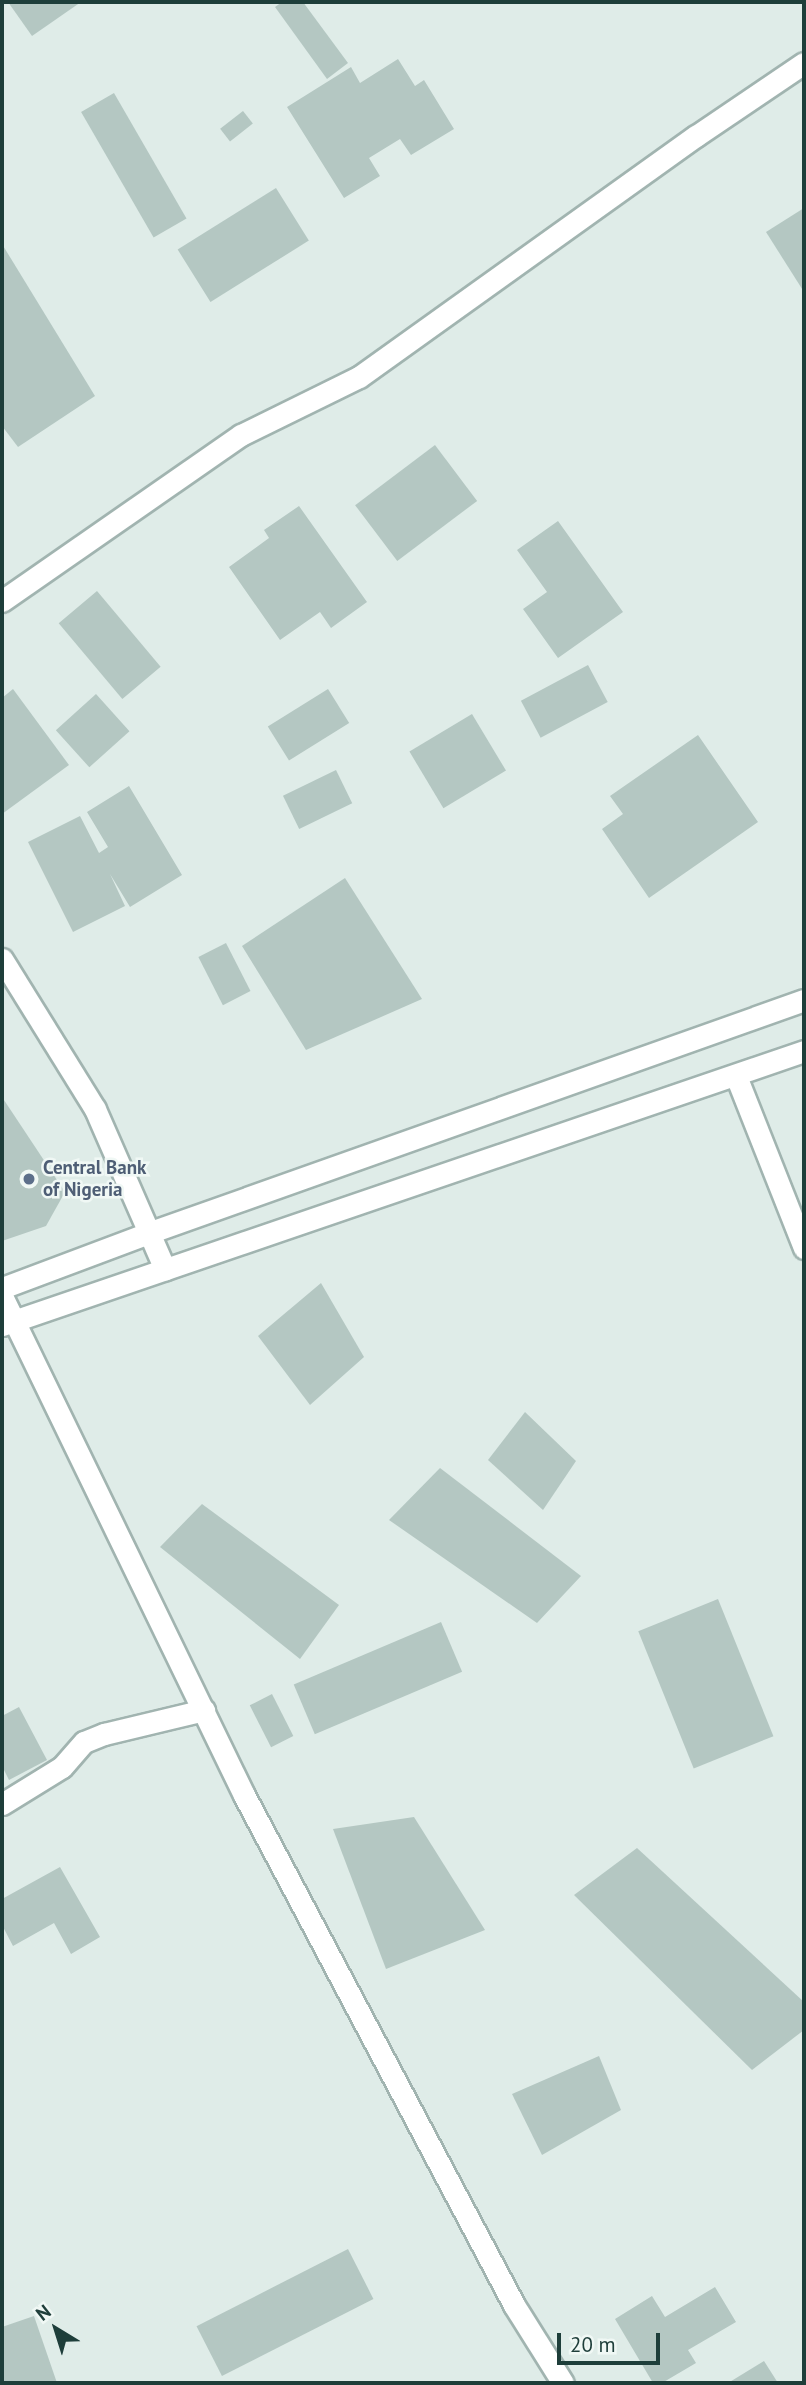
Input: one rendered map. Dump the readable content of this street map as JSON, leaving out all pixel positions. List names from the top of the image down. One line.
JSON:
{"places":["Central Bank of Nigeria"],"scale_bar":"20 m","north":"top left"}
